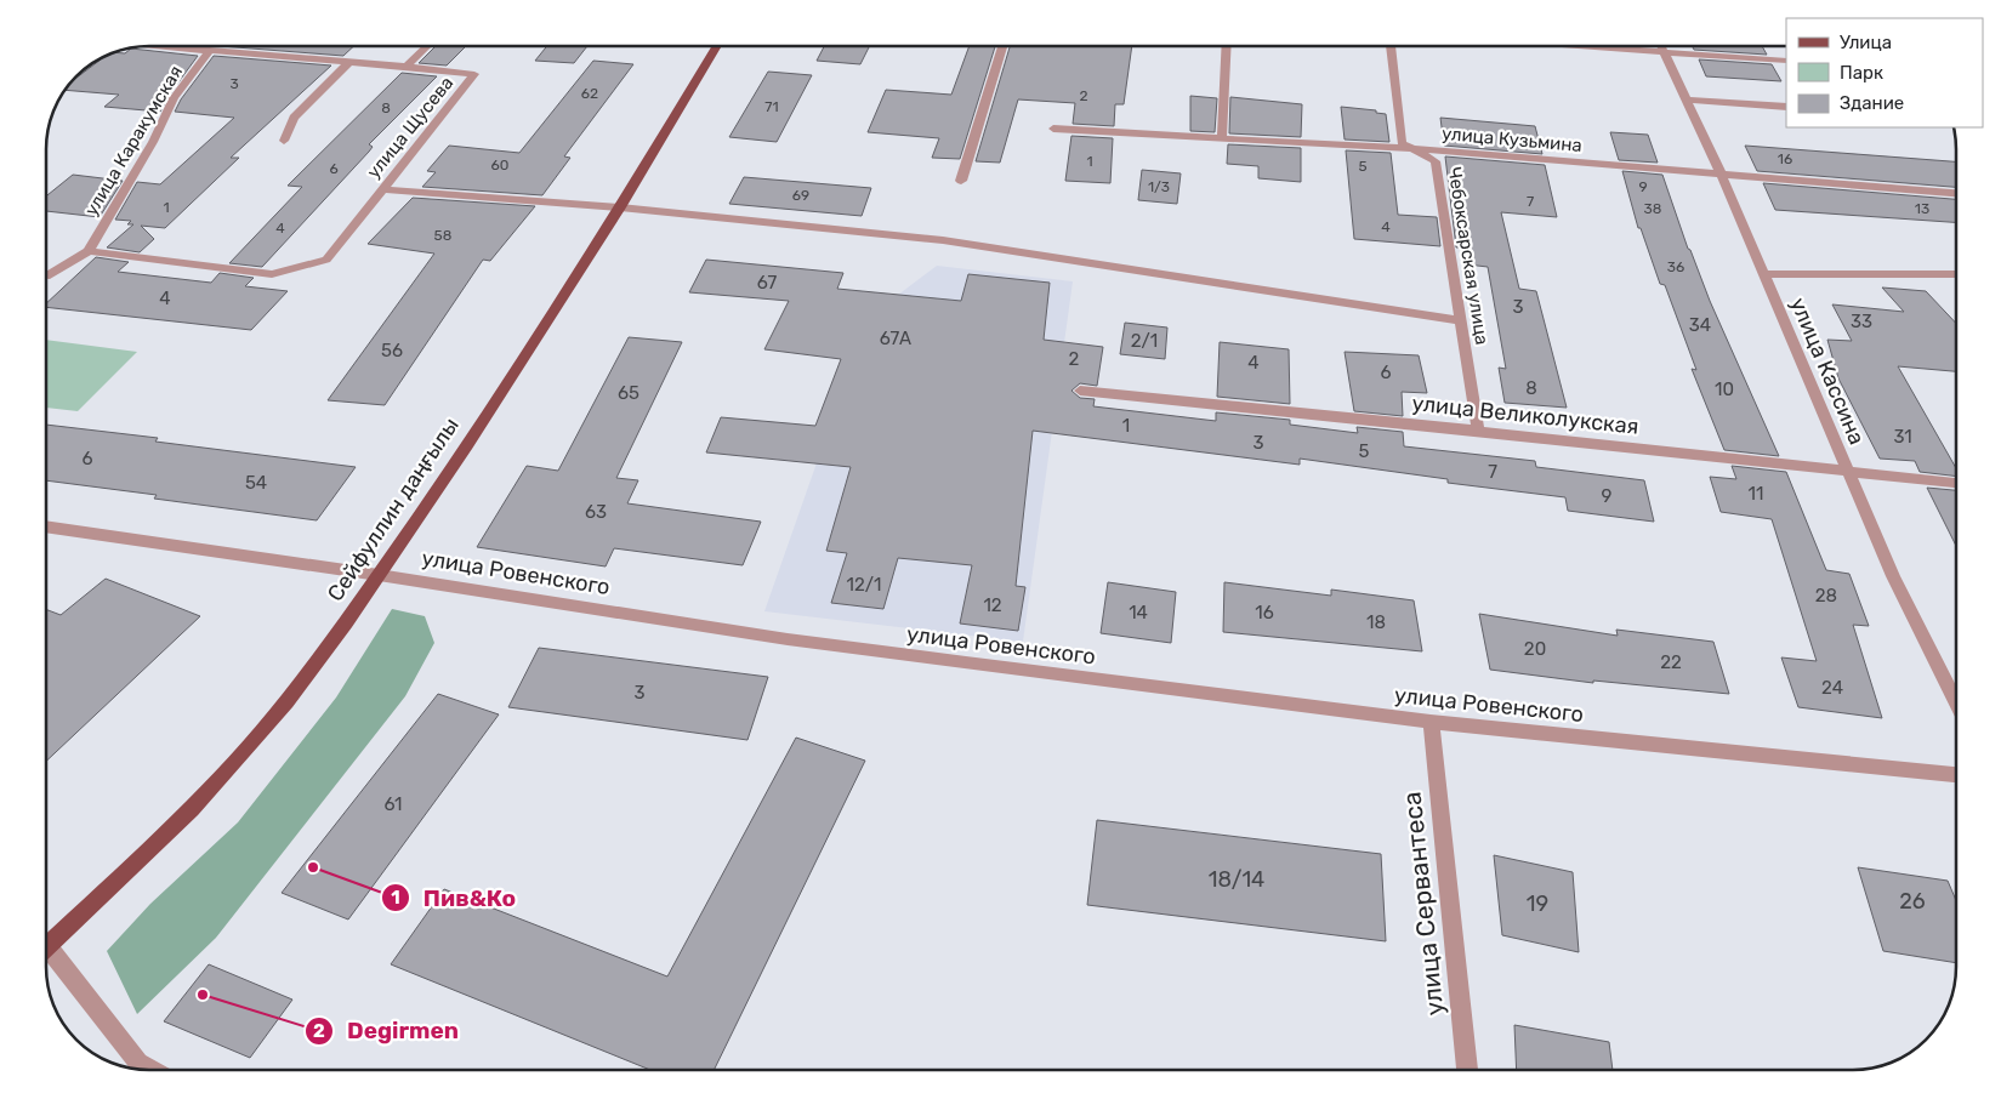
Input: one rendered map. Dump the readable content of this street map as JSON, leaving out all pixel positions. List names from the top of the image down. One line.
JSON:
{"streets":{"main road":["Сейфуллин даңғылы"],"street":["улица Щусева","улица Кузьмина","улица Каракумская","Чебоксарская улица","улица Кассина","улица Великолукская","улица Ровенского","улица Сервантеса"]},"crossings":[["улица Щусева","улица Каракумская"],["улица Кузьмина","Чебоксарская улица"],["улица Кузьмина","улица Кассина"],["Чебоксарская улица","улица Великолукская"],["улица Кассина","улица Великолукская"],["Сейфуллин даңғылы","улица Ровенского"],["улица Ровенского","улица Сервантеса"]],"places":["Пив&Ко","Degirmen"],"house_numbers":["3","62","2","71","8","16","1","60","5","6","1/3","9","69","7","1","38","13","4","4","58","36","67","4","3","33","34","67А","2/1","56","2","4","6","8","10","65","1","31","3","5","6","7","54","11","9","63","12/1","28","12","14","16","18","20","22","24","3","61","18/14","26","19"],"legend":["Улица","Парк","Здание"]}
